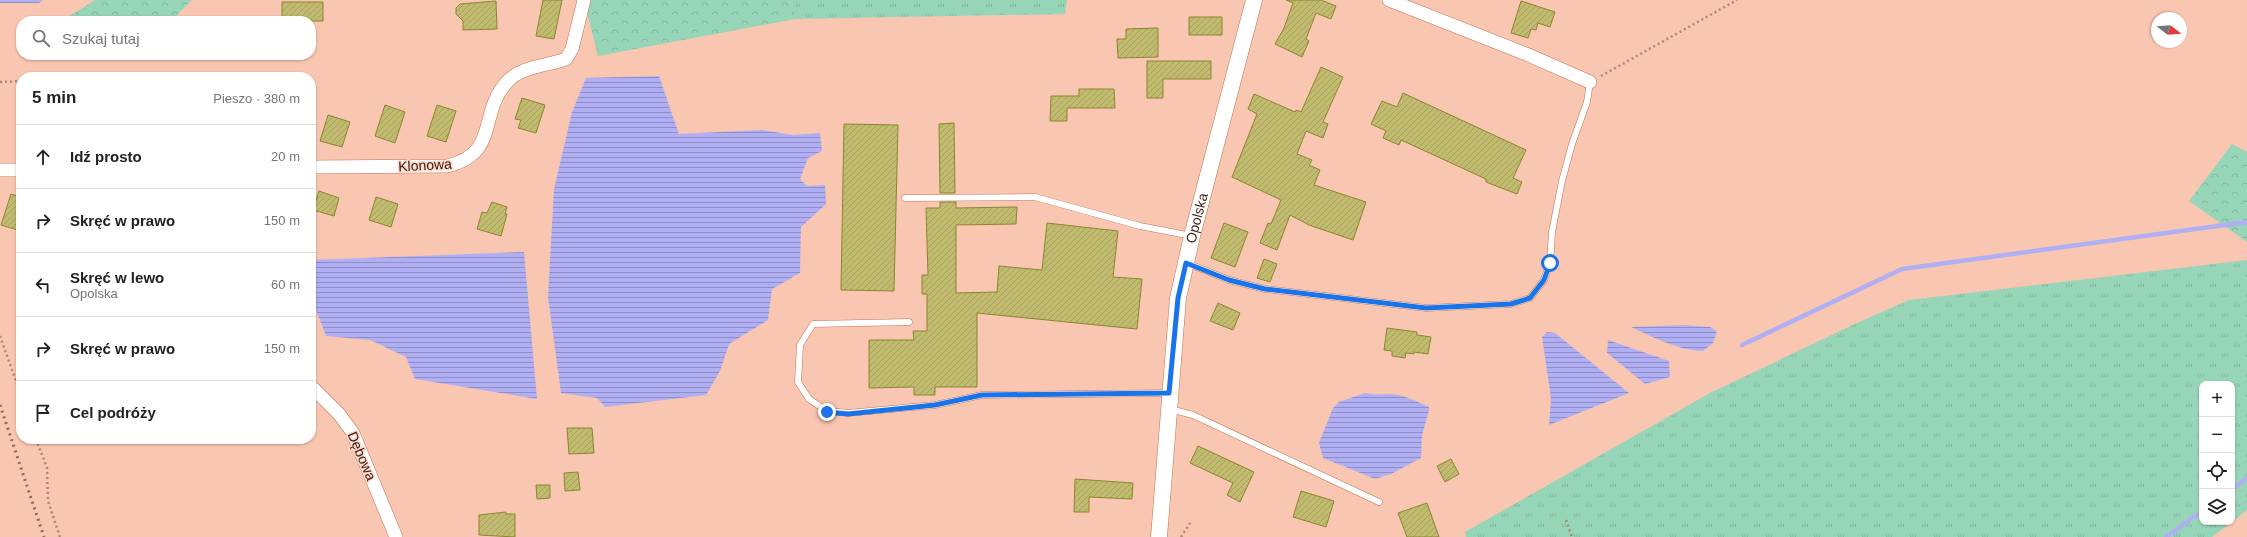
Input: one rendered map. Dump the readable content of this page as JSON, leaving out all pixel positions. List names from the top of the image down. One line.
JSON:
{"streets":{"street":["Klonowa","Opolska","Dębowa"]},"north":"right","page":{"search":"Szukaj tutaj","heading":["5 min","Pieszo · 380 m"],"list":[["Idź prosto","20 m"],["Skręć w prawo","150 m"],["Skręć w lewo","Opolska","60 m"],["Skręć w prawo","150 m"],"Cel podróży"],"map_buttons":["+","−"]}}
